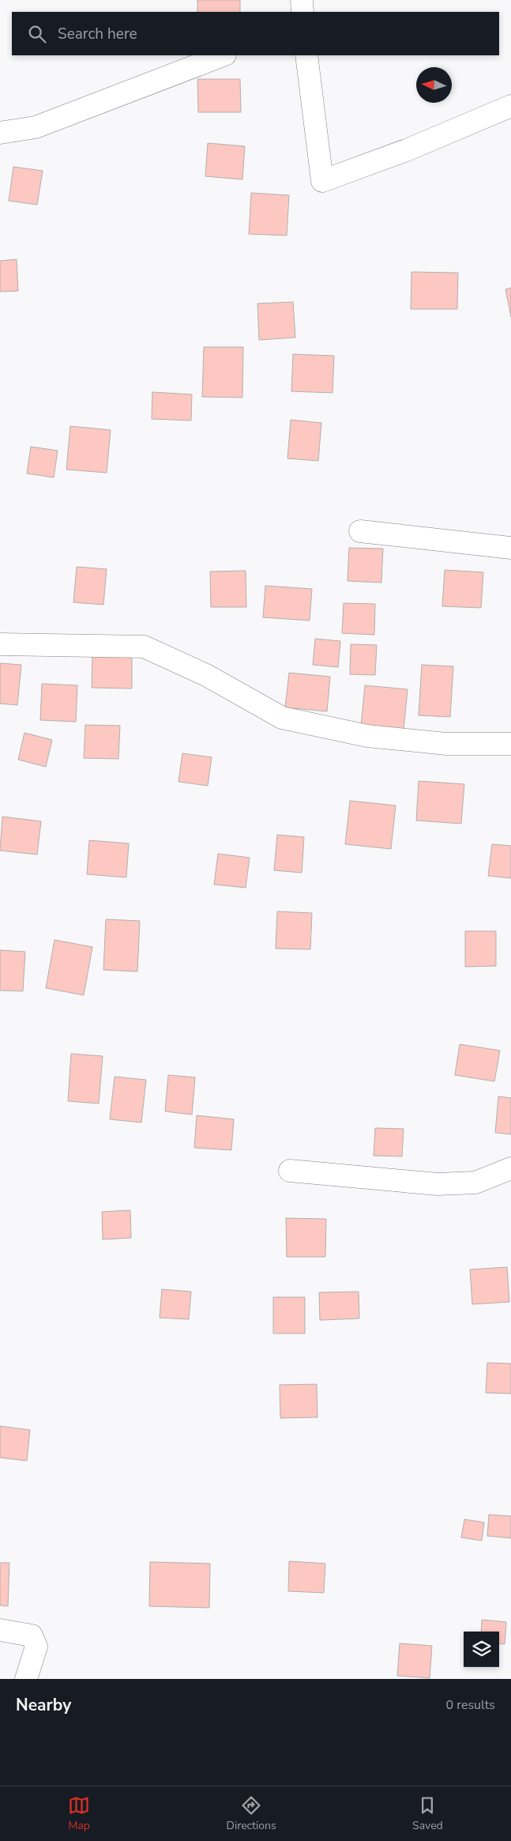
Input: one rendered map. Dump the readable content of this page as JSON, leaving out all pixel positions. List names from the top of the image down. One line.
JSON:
{"north":"left","page":{"search":"Search here","heading":["Nearby","0 results"],"nav":["Map","Directions","Saved"]}}
